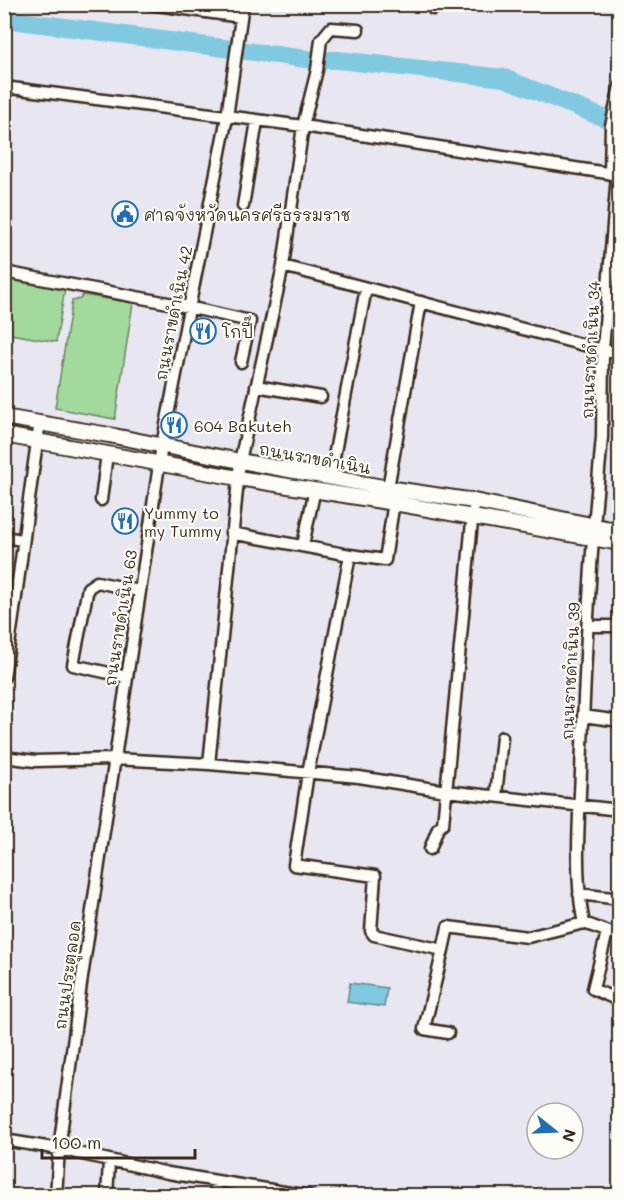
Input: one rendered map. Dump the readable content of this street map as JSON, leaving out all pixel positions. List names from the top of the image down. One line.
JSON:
{"streets":{"main road":["ถนนราขดำเนิน"],"street":["ถนนราขดำเนิน 42","ถนนราชดำเนิน 34","ถนนราขดำเนิน 63","ถนนราชดำเนิน 39","ถนนประตูลอด"]},"crossings":[["ถนนราขดำเนิน 42","ถนนราขดำเนิน"],["ถนนราขดำเนิน 42","ถนนราขดำเนิน 63"],["ถนนราชดำเนิน 34","ถนนราขดำเนิน"],["ถนนราชดำเนิน 34","ถนนราชดำเนิน 39"],["ถนนราขดำเนิน","ถนนราขดำเนิน 63"],["ถนนราขดำเนิน","ถนนราชดำเนิน 39"],["ถนนราขดำเนิน 63","ถนนประตูลอด"]],"places":{"public building":["ศาลจังหวัดนครศรีธรรมราช"],"restaurant":["โกปี๊","604 Bakuteh","Yummy to my Tummy"]},"scale_bar":"100 m","north":"right"}
